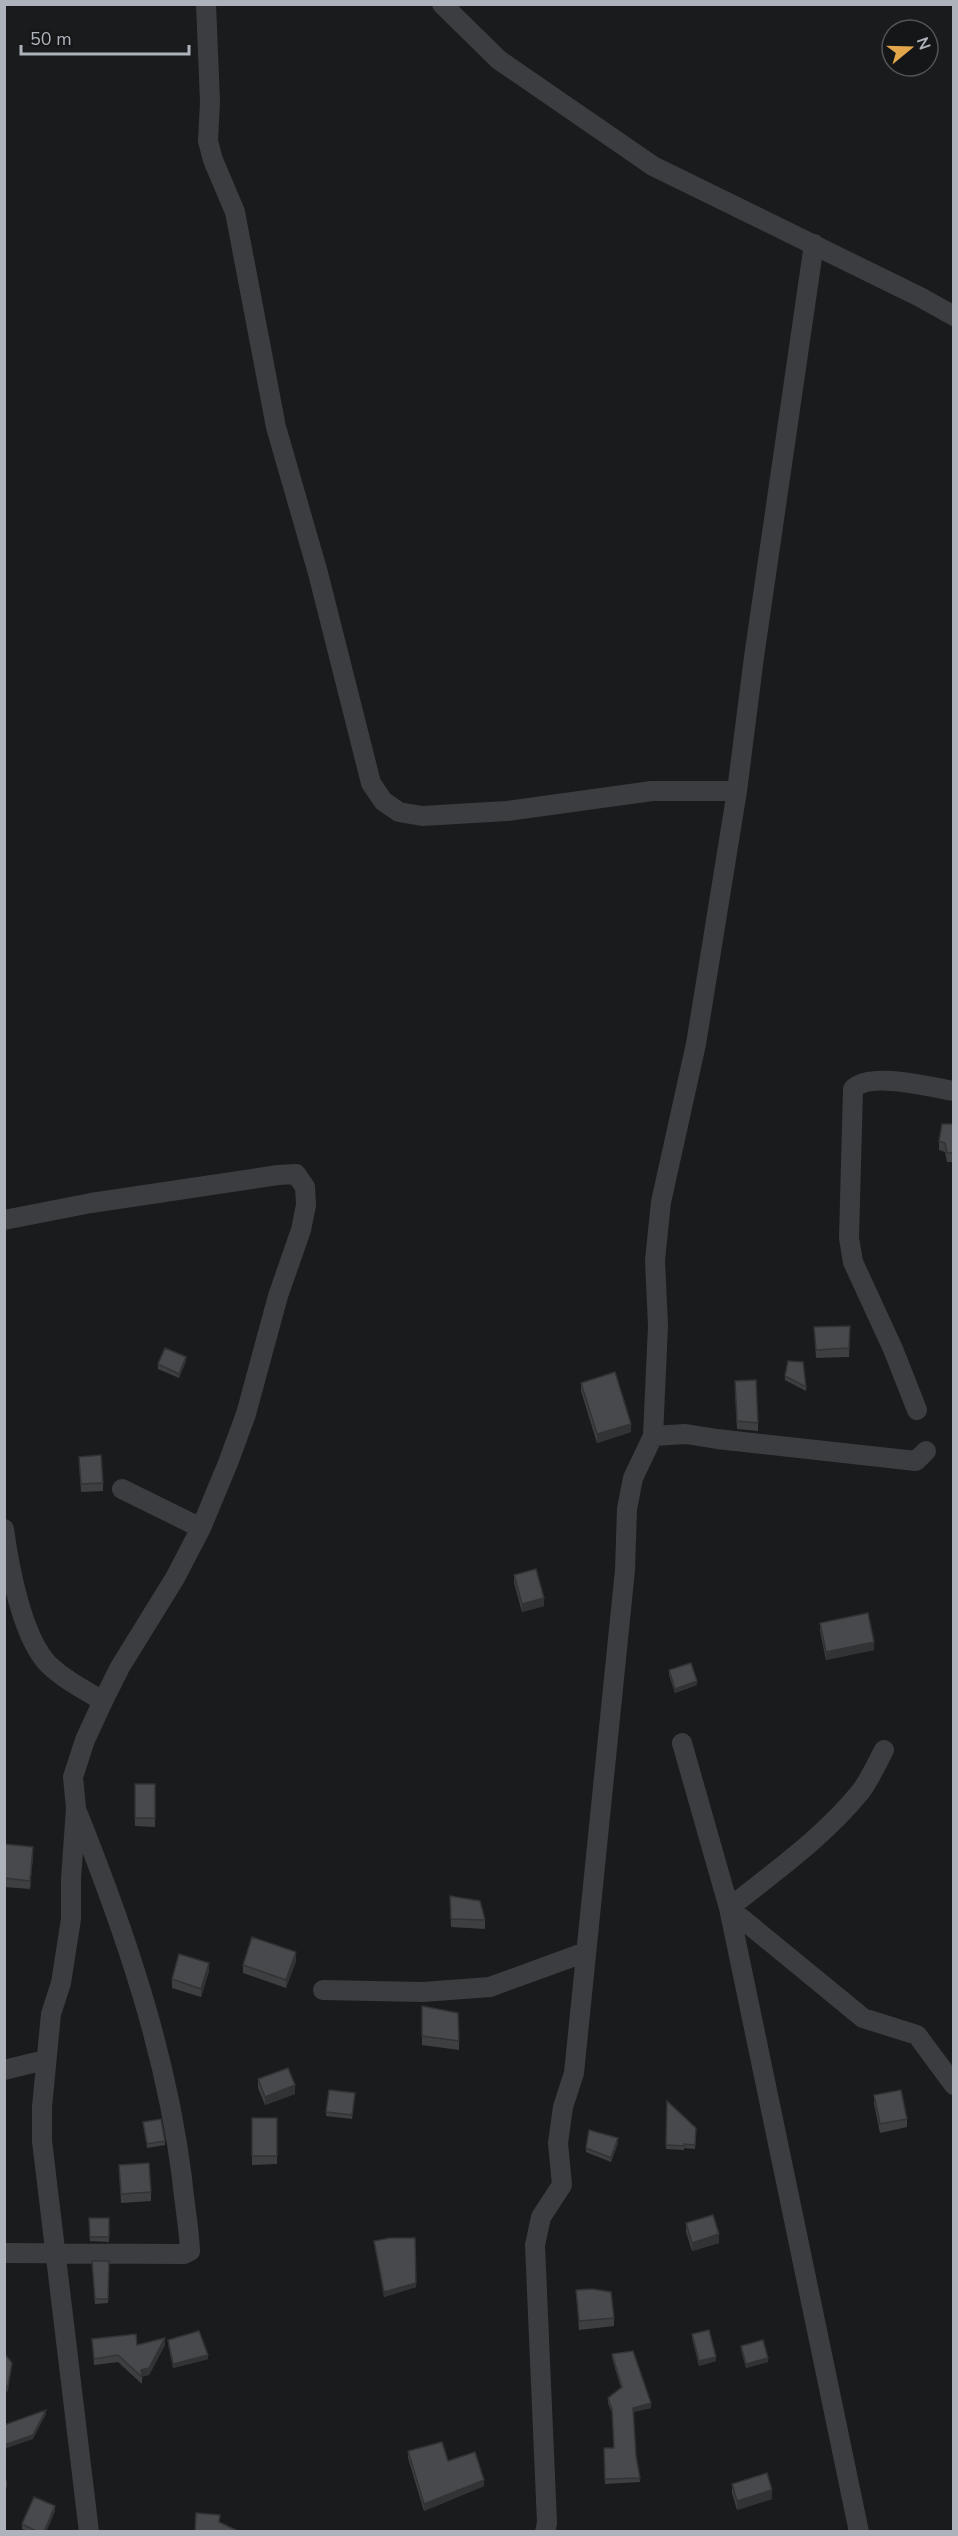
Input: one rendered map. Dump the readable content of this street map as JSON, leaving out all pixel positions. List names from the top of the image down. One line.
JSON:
{"scale_bar":"50 m","north":"right"}
